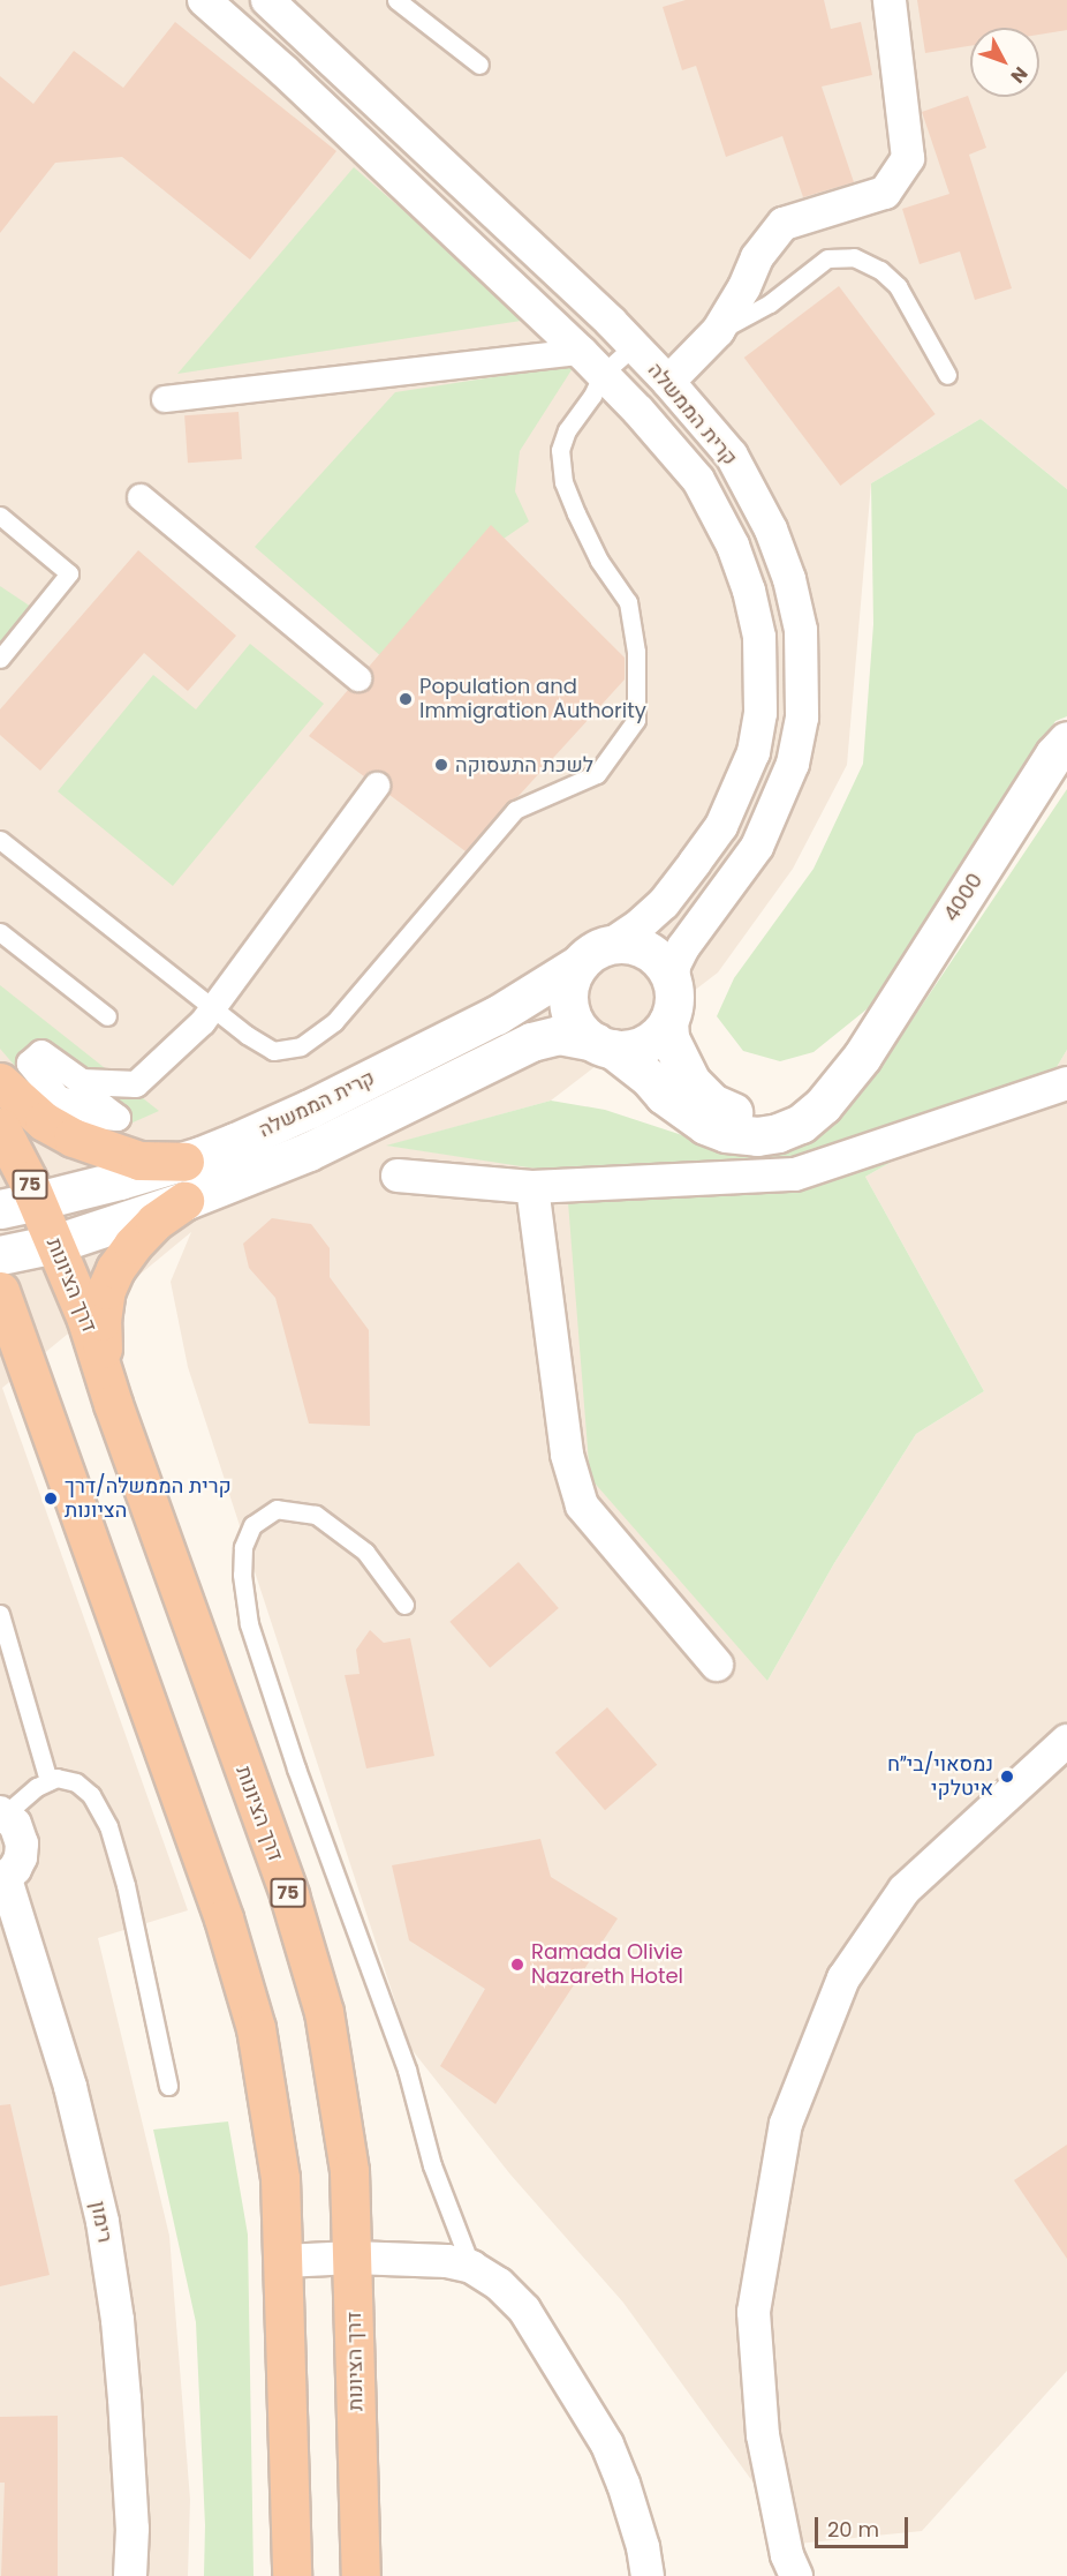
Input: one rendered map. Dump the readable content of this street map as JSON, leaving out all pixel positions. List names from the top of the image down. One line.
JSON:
{"streets":{"highway":["75","דרך הציונות"],"street":["קרית הממשלה","4000","רימון"]},"crossings":[["קרית הממשלה","4000"],["קרית הממשלה","דרך הציונות"]],"places":["Population and Immigration Authority","לשכת התעסוקה","קרית הממשלה/דרך הציונות","נמסאוי/בי״ח איטלקי","Ramada Olivie Nazareth Hotel"],"scale_bar":"20 m","north":"bottom right"}
